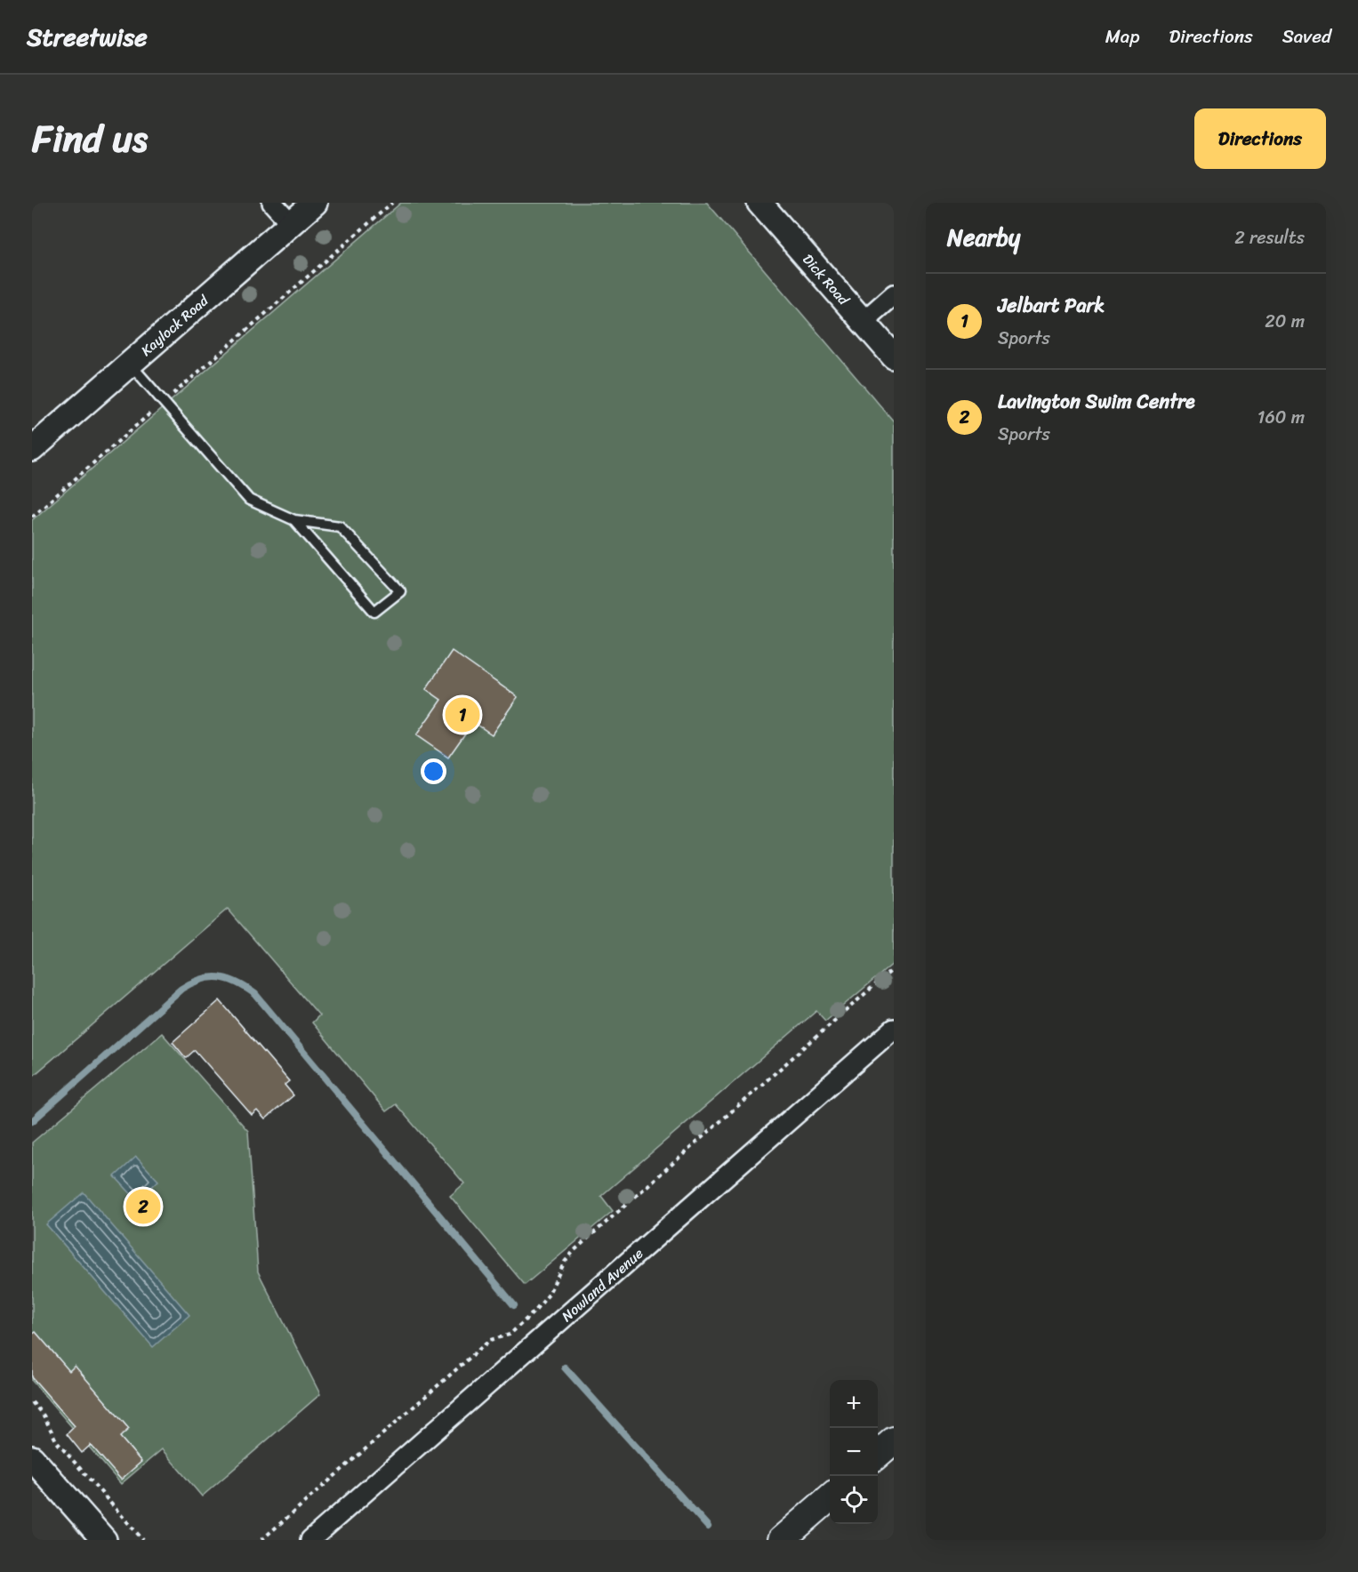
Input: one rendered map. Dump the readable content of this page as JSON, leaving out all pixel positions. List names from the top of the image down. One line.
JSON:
{"streets":{"street":["Dick Road","Kaylock Road","Nowland Avenue"]},"page":{"header":"Streetwise","nav":["Map","Directions","Saved"],"title":"Find us","buttons":"Directions","heading":["Nearby","2 results"],"list":[{"mark":"1","name":"Jelbart Park","note":"Sports","value":"20 m"},{"mark":"2","name":"Lavington Swim Centre","note":"Sports","value":"160 m"}],"pins":["1","2"],"map_buttons":["+","−"]}}
